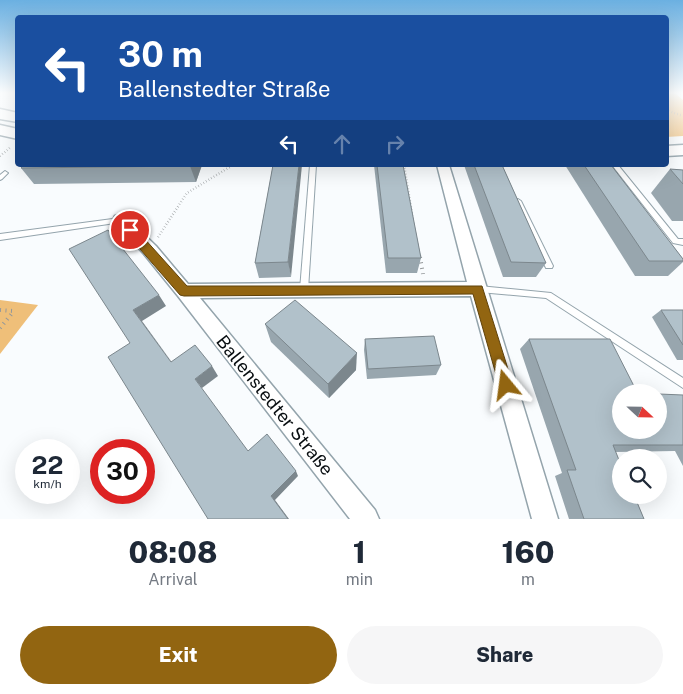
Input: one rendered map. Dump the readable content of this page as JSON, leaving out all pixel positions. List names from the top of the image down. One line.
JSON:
{"streets":{"street":["Ballenstedter Straße"]},"north":"right","page":{"turn":["30 m","Ballenstedter Straße"],"speed":"22 km/h","limit":"30","eta":["08:08","Arrival","1","min","160","m"],"buttons":["Exit","Share"]}}
